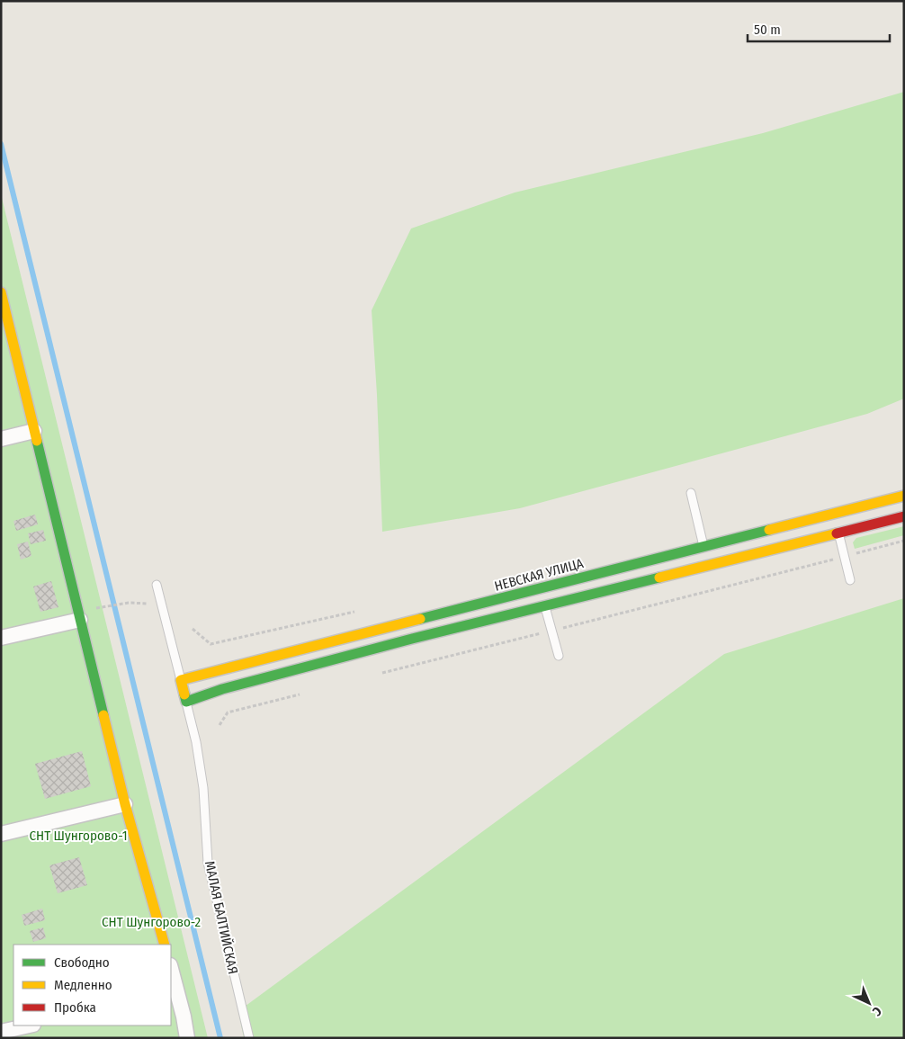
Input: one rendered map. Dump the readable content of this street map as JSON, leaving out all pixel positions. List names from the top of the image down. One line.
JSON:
{"streets":{"street":["НЕВСКАЯ УЛИЦА"],"lane":["МАЛАЯ БАЛТИЙСКАЯ"]},"parks":["СНТ Шунгорово-1","СНТ Шунгорово-2"],"legend":["Свободно","Медленно","Пробка"],"scale_bar":"50 m","north":"bottom right"}
